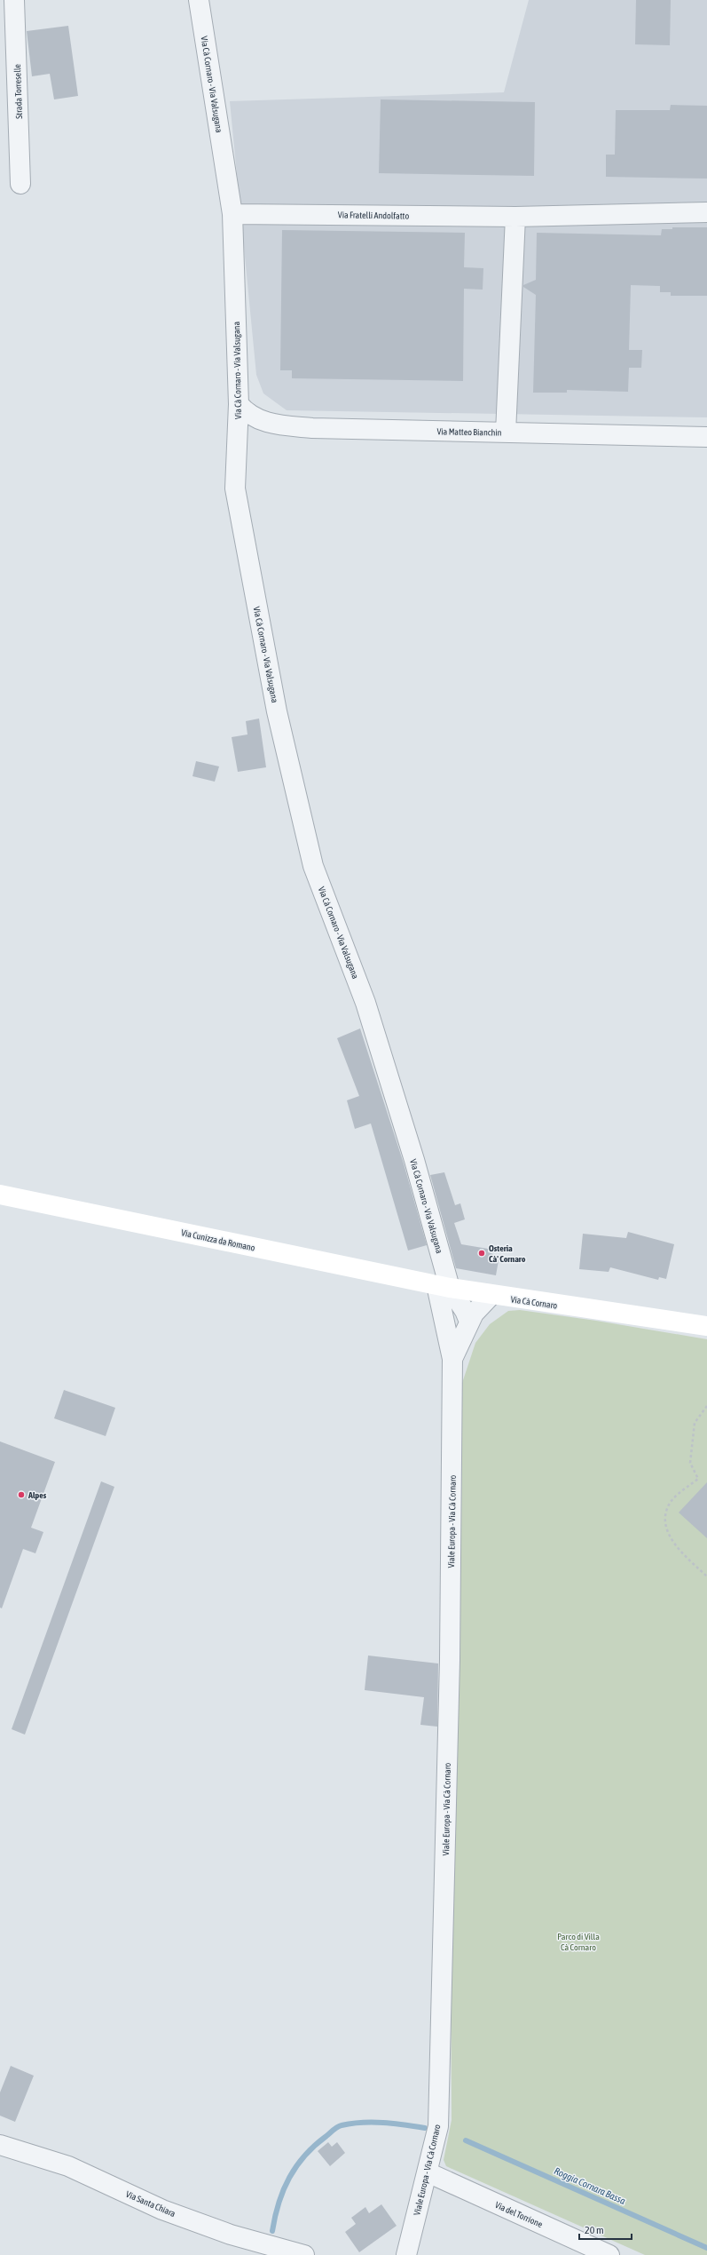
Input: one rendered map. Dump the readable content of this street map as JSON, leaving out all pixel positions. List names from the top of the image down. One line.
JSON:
{"streets":{"main road":["Via Cunizza da Romano","Via Cà Cornaro"],"street":["Via Cà Cornaro - Via Valsugana","Strada Torreselle","Via Fratelli Andolfatto","Via Matteo Bianchin","Viale Europa - Via Cà Cornaro","Via Santa Chiara","Via del Torrione"]},"crossings":[["Via Cà Cornaro - Via Valsugana","Via Fratelli Andolfatto"],["Via Cà Cornaro - Via Valsugana","Via Matteo Bianchin"],["Via Cà Cornaro - Via Valsugana","Via Cunizza da Romano"],["Via Cà Cornaro - Via Valsugana","Via Cà Cornaro"],["Via Cunizza da Romano","Via Cà Cornaro"],["Viale Europa - Via Cà Cornaro","Via del Torrione"]],"water":["Roggia Cornara Bassa"],"parks":["Parco di Villa Cà Cornaro"],"places":["Osteria Cà' Cornaro","Alpes"],"scale_bar":"20 m"}
